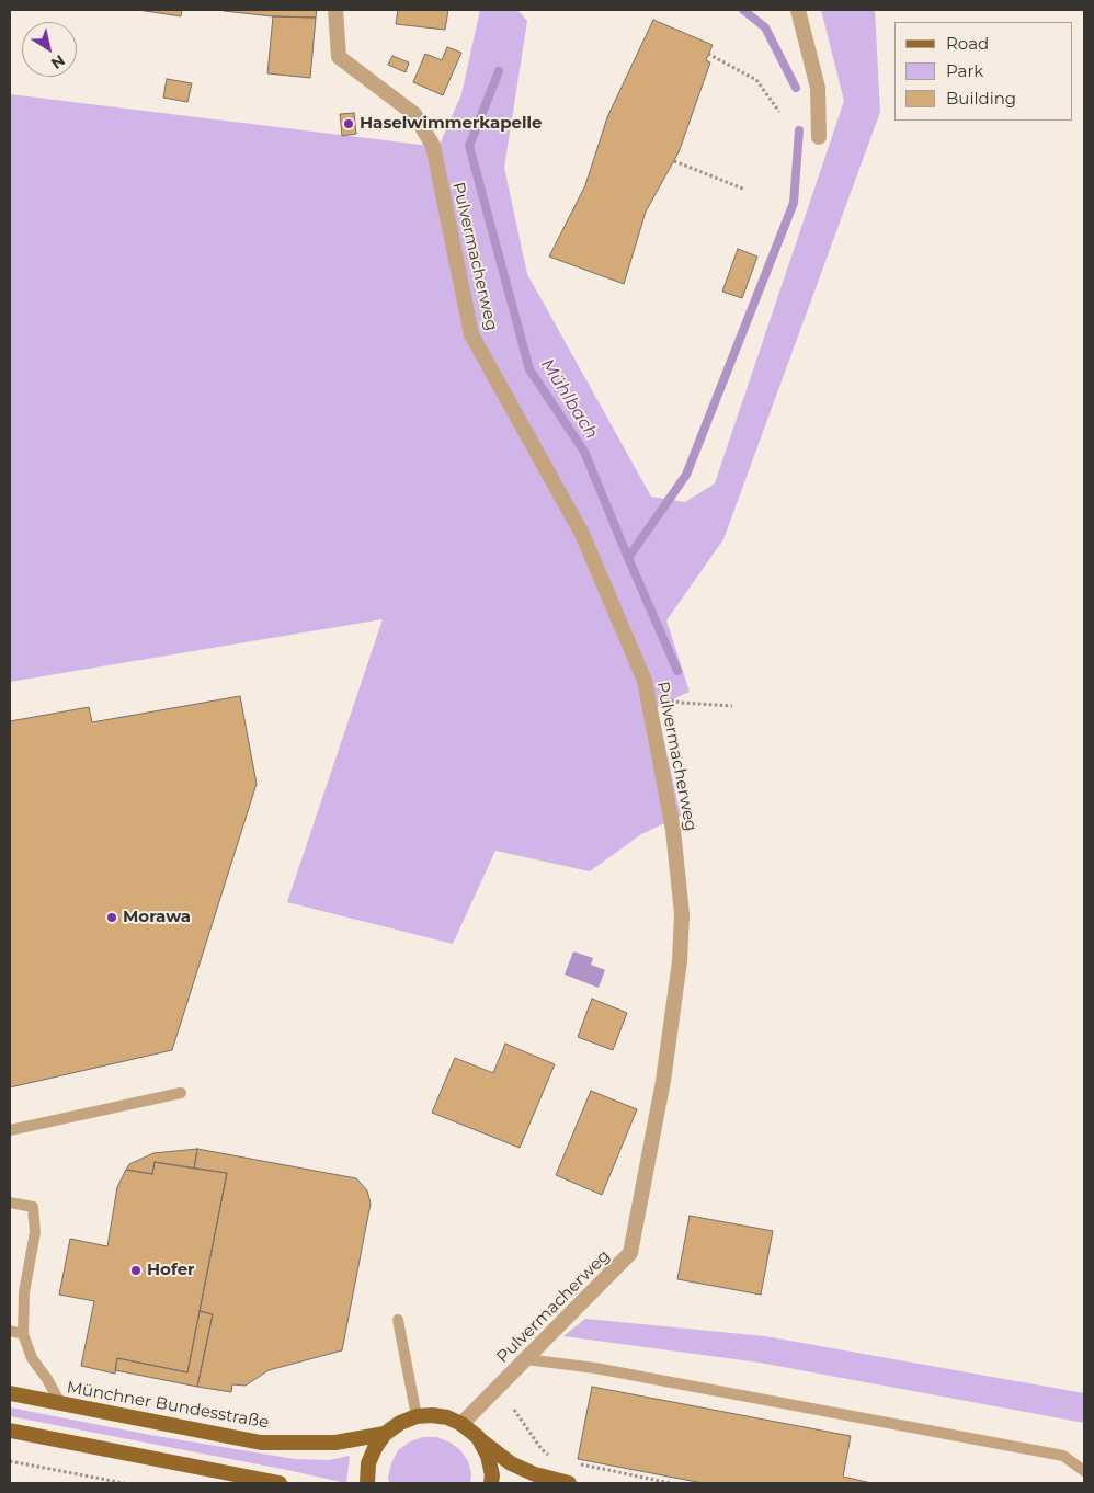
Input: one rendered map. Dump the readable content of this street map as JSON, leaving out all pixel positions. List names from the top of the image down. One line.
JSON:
{"streets":{"main road":["Münchner Bundesstraße"],"street":["Pulvermacherweg"]},"water":["Mühlbach"],"places":["Haselwimmerkapelle","Morawa","Hofer"],"legend":["Road","Park","Building"],"north":"bottom right"}
